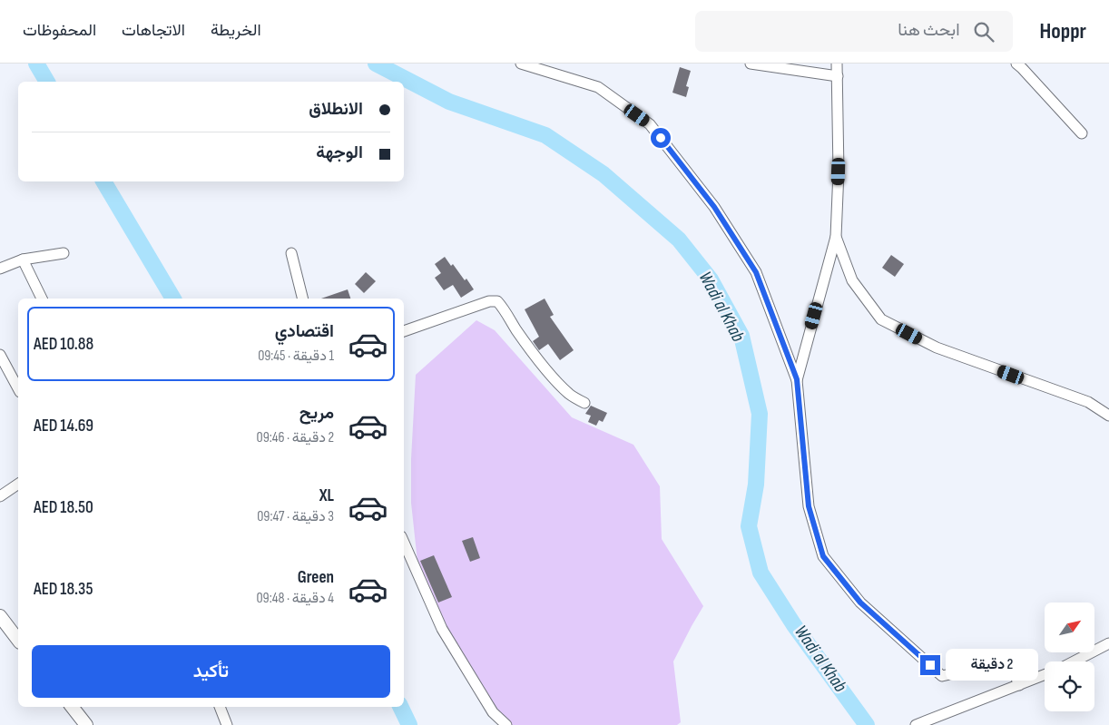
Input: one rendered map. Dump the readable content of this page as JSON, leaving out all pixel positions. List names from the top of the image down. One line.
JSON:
{"water":["Wadi al Khab"],"north":"top right","page":{"header":"Hoppr","search":"ابحث هنا","nav":["الخريطة","الاتجاهات","المحفوظات"],"banner":["الانطلاق","الوجهة"],"list":[{"name":"اقتصادي","note":"1 دقيقة · 09:45","value":"AED 10.88"},{"name":"مريح","note":"2 دقيقة · 09:46","value":"AED 14.69"},{"name":"XL","note":"3 دقيقة · 09:47","value":"AED 18.50"},{"name":"Green","note":"4 دقيقة · 09:48","value":"AED 18.35"}],"buttons":"تأكيد","bubble":"2 دقيقة"}}
